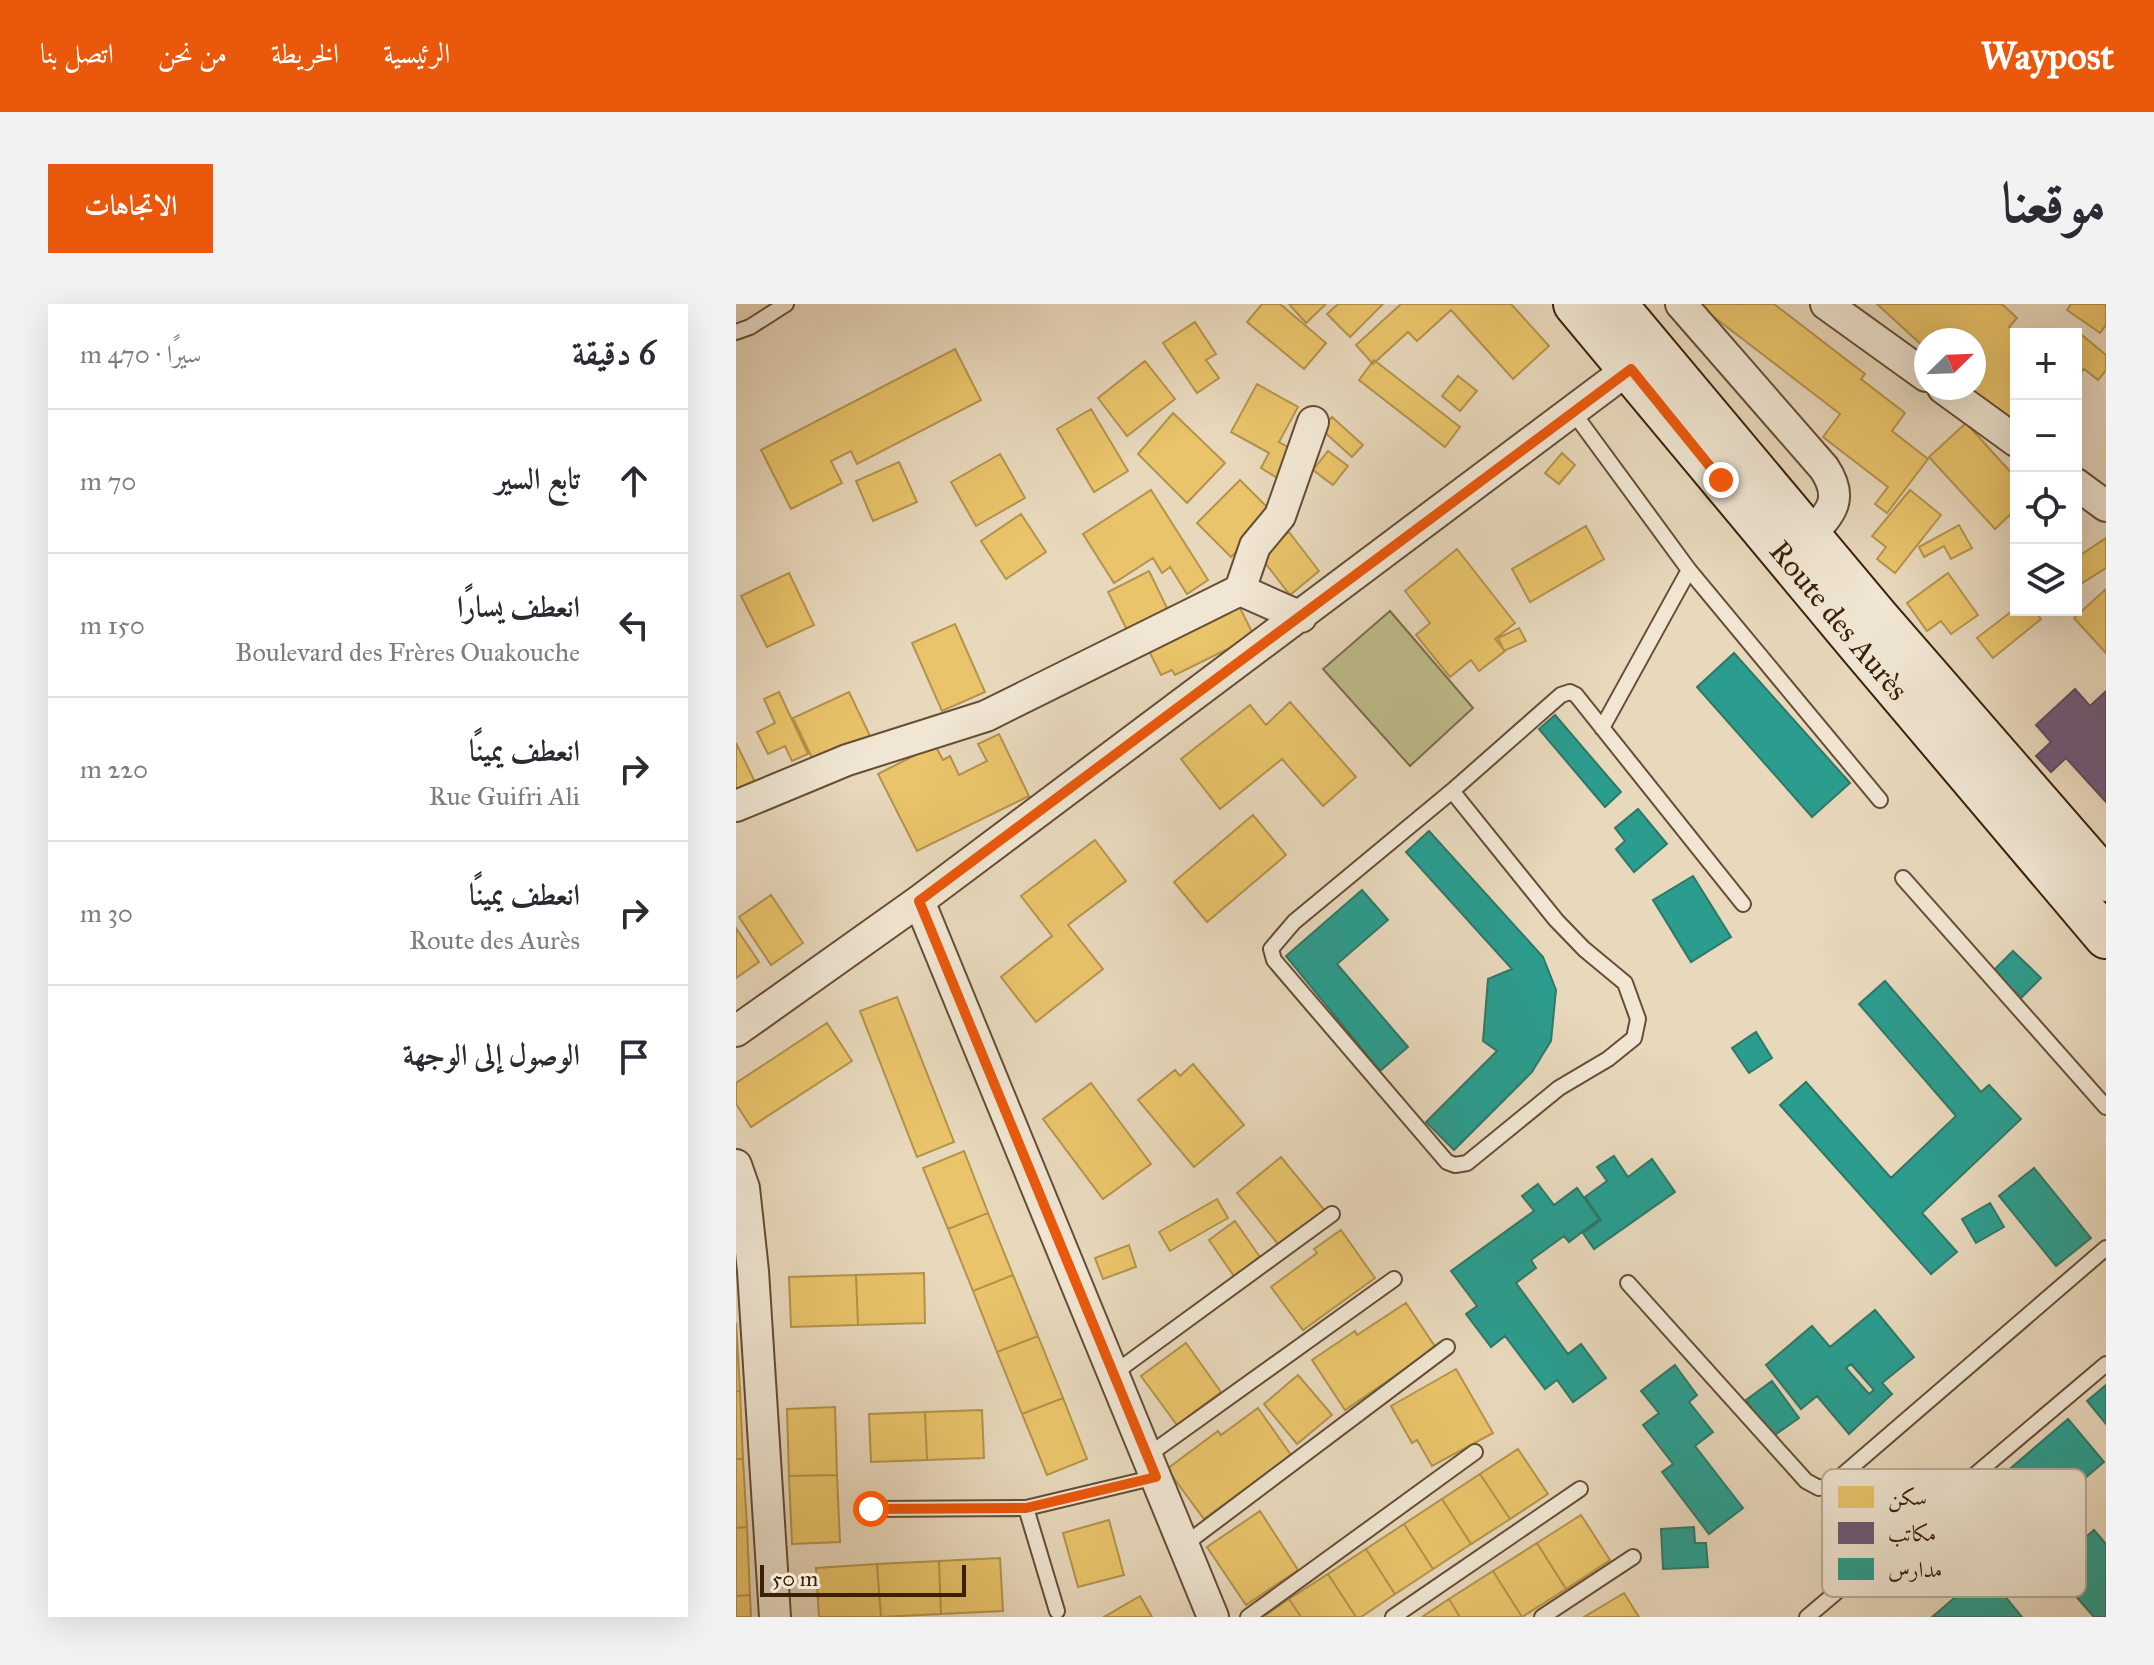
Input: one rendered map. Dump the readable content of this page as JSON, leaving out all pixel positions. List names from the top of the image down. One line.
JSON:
{"streets":{"street":["Route des Aurès"]},"legend":["سكن","مكاتب","مدارس"],"scale_bar":"50 m","north":"top right","page":{"header":"Waypost","nav":["الرئيسية","الخريطة","من نحن","اتصل بنا"],"title":"موقعنا","buttons":"الاتجاهات","heading":["6 دقيقة","سيرًا · 470 m"],"map_buttons":["+","−"],"list":[["تابع السير","70 m"],["انعطف يسارًا","Boulevard des Frères Ouakouche","150 m"],["انعطف يمينًا","Rue Guifri Ali","220 m"],["انعطف يمينًا","Route des Aurès","30 m"],"الوصول إلى الوجهة"],"scale":"50 m"}}
